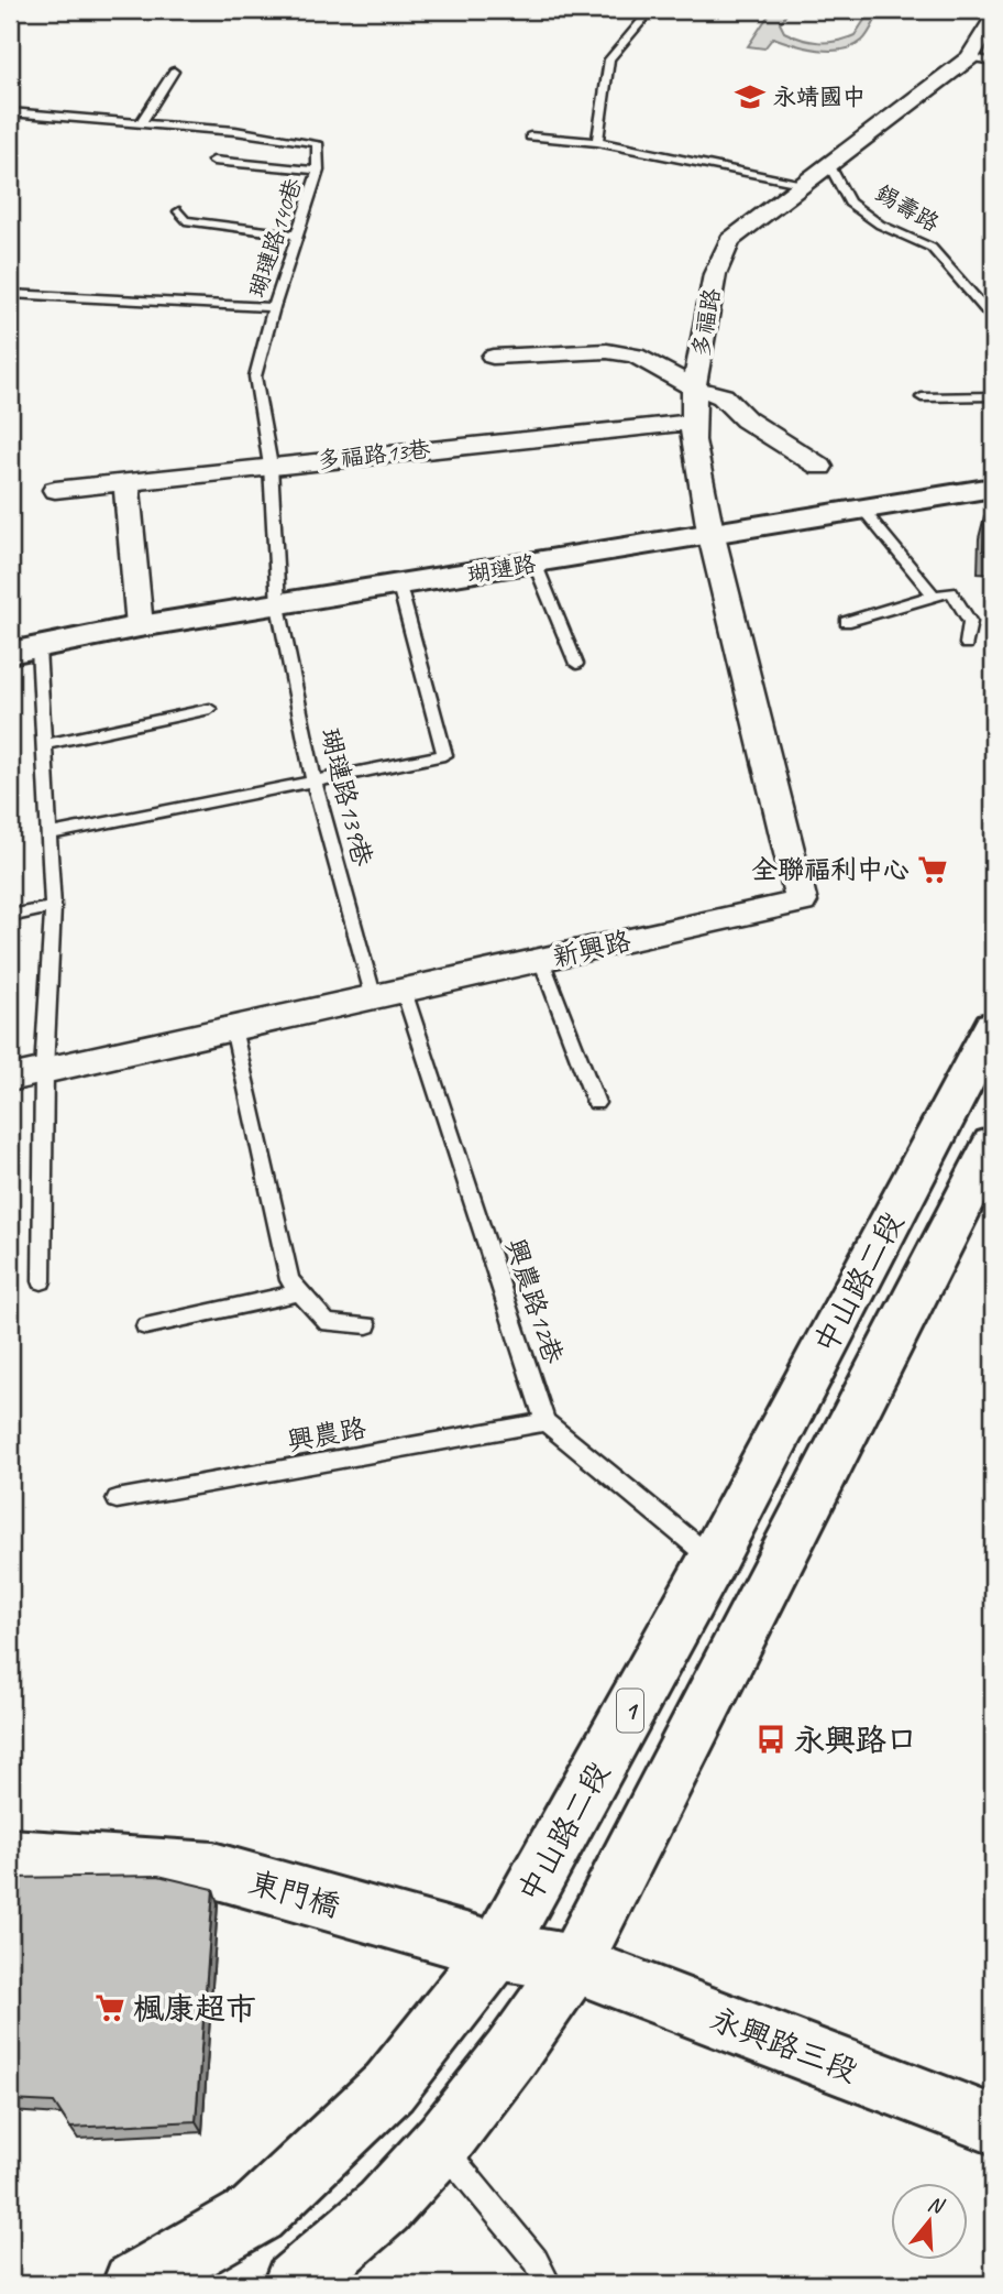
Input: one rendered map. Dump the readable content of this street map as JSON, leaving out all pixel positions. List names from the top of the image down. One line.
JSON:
{"streets":{"main road":["瑚璉路","中山路二段","1","東門橋","永興路三段"],"street":["多福路","多福路13巷","新興路"],"lane":["錫壽路","瑚璉路140巷","瑚璉路139巷","興農路12巷","興農路"]},"crossings":[["錫壽路","多福路"],["瑚璉路140巷","多福路13巷"],["瑚璉路140巷","瑚璉路"],["瑚璉路140巷","瑚璉路139巷"],["多福路","多福路13巷"],["多福路","瑚璉路"],["多福路","新興路"],["瑚璉路","瑚璉路139巷"],["瑚璉路","新興路"],["瑚璉路139巷","新興路"],["新興路","興農路12巷"],["中山路二段","東門橋"],["中山路二段","永興路三段"],["興農路12巷","興農路"],["東門橋","永興路三段"]],"places":{"school or university":["永靖國中"],"supermarket":["全聯福利中心","楓康超市"],"bus stop":["永興路口"]},"north":"top"}
